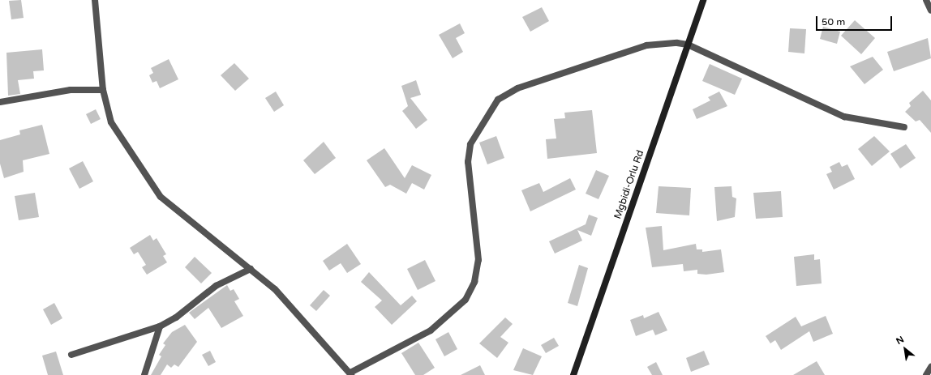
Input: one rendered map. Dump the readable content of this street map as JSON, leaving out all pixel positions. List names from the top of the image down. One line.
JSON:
{"streets":{"main road":["Mgbidi-Orlu Rd"]},"scale_bar":"50 m","north":"top left"}
